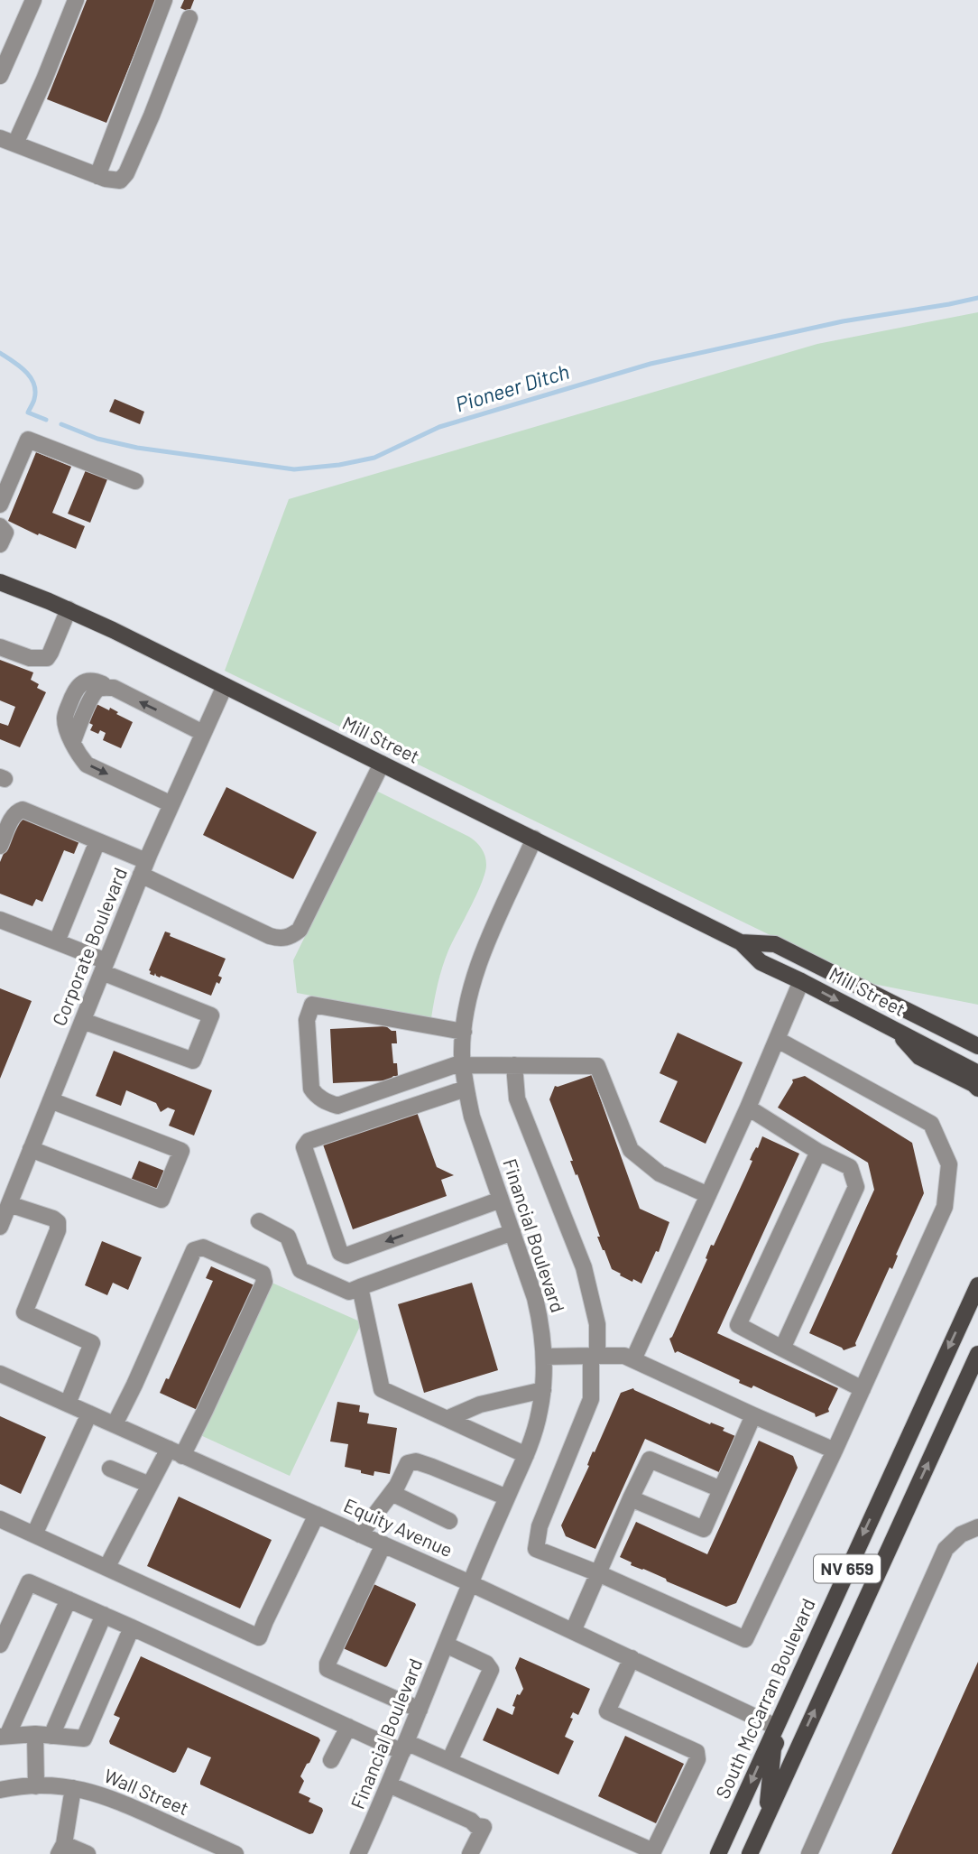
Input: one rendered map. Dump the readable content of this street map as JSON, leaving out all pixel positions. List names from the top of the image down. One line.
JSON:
{"streets":{"main road":["Mill Street","NV 659","South McCarran Boulevard"],"street":["Corporate Boulevard","Financial Boulevard","Equity Avenue","Wall Street"]},"crossings":[["Mill Street","Corporate Boulevard"],["Mill Street","Financial Boulevard"],["Financial Boulevard","Equity Avenue"],["Equity Avenue","South McCarran Boulevard"]],"water":["Pioneer Ditch"]}
